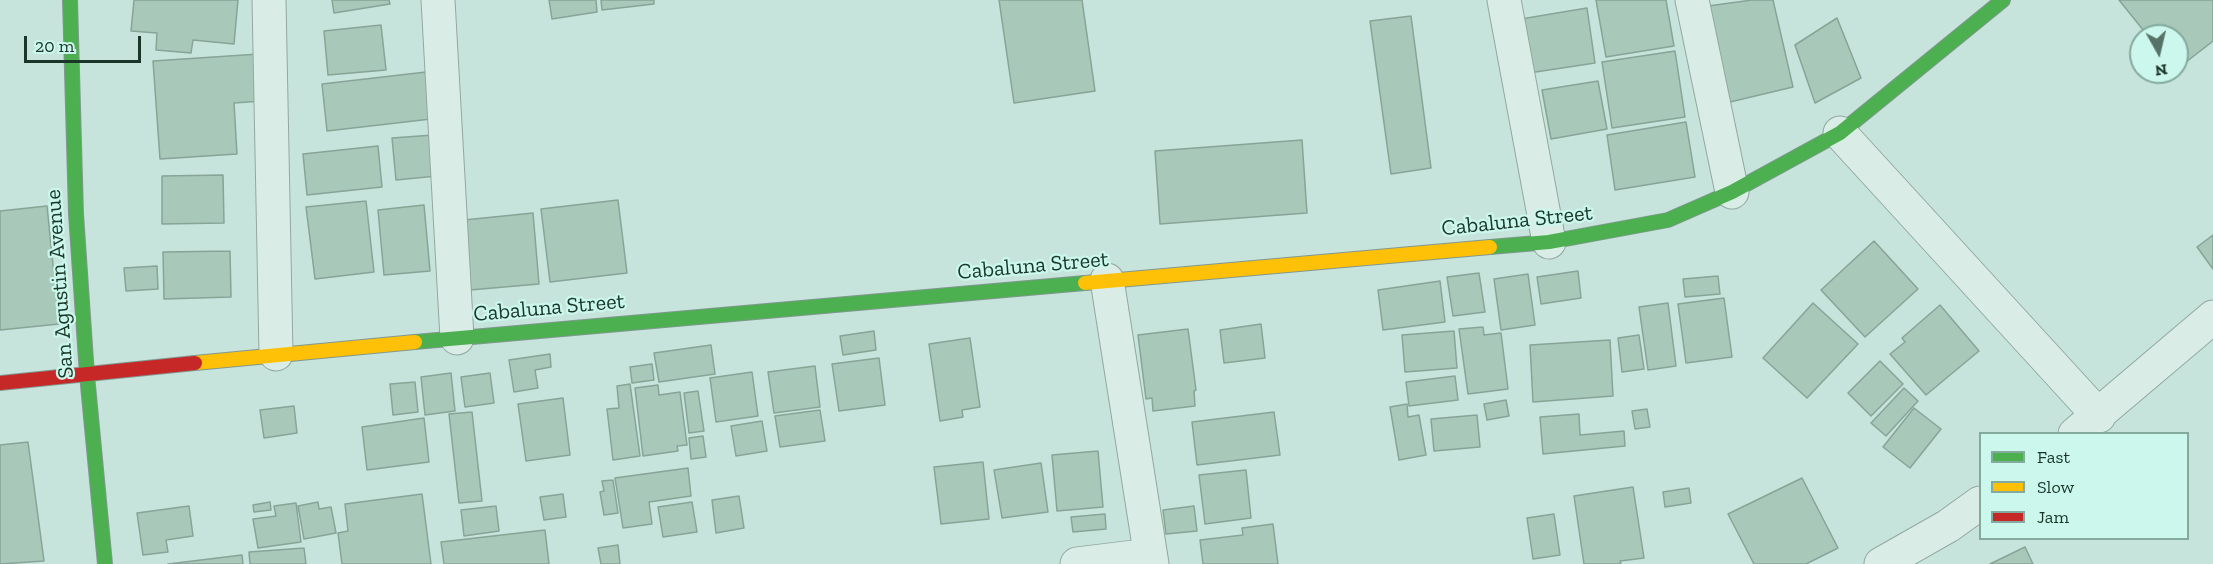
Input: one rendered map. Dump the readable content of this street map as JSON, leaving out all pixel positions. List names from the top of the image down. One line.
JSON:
{"streets":{"main road":["Cabaluna Street","San Agustin Avenue"]},"crossings":[["Cabaluna Street","San Agustin Avenue"]],"legend":["Fast","Slow","Jam"],"scale_bar":"20 m","north":"bottom"}
